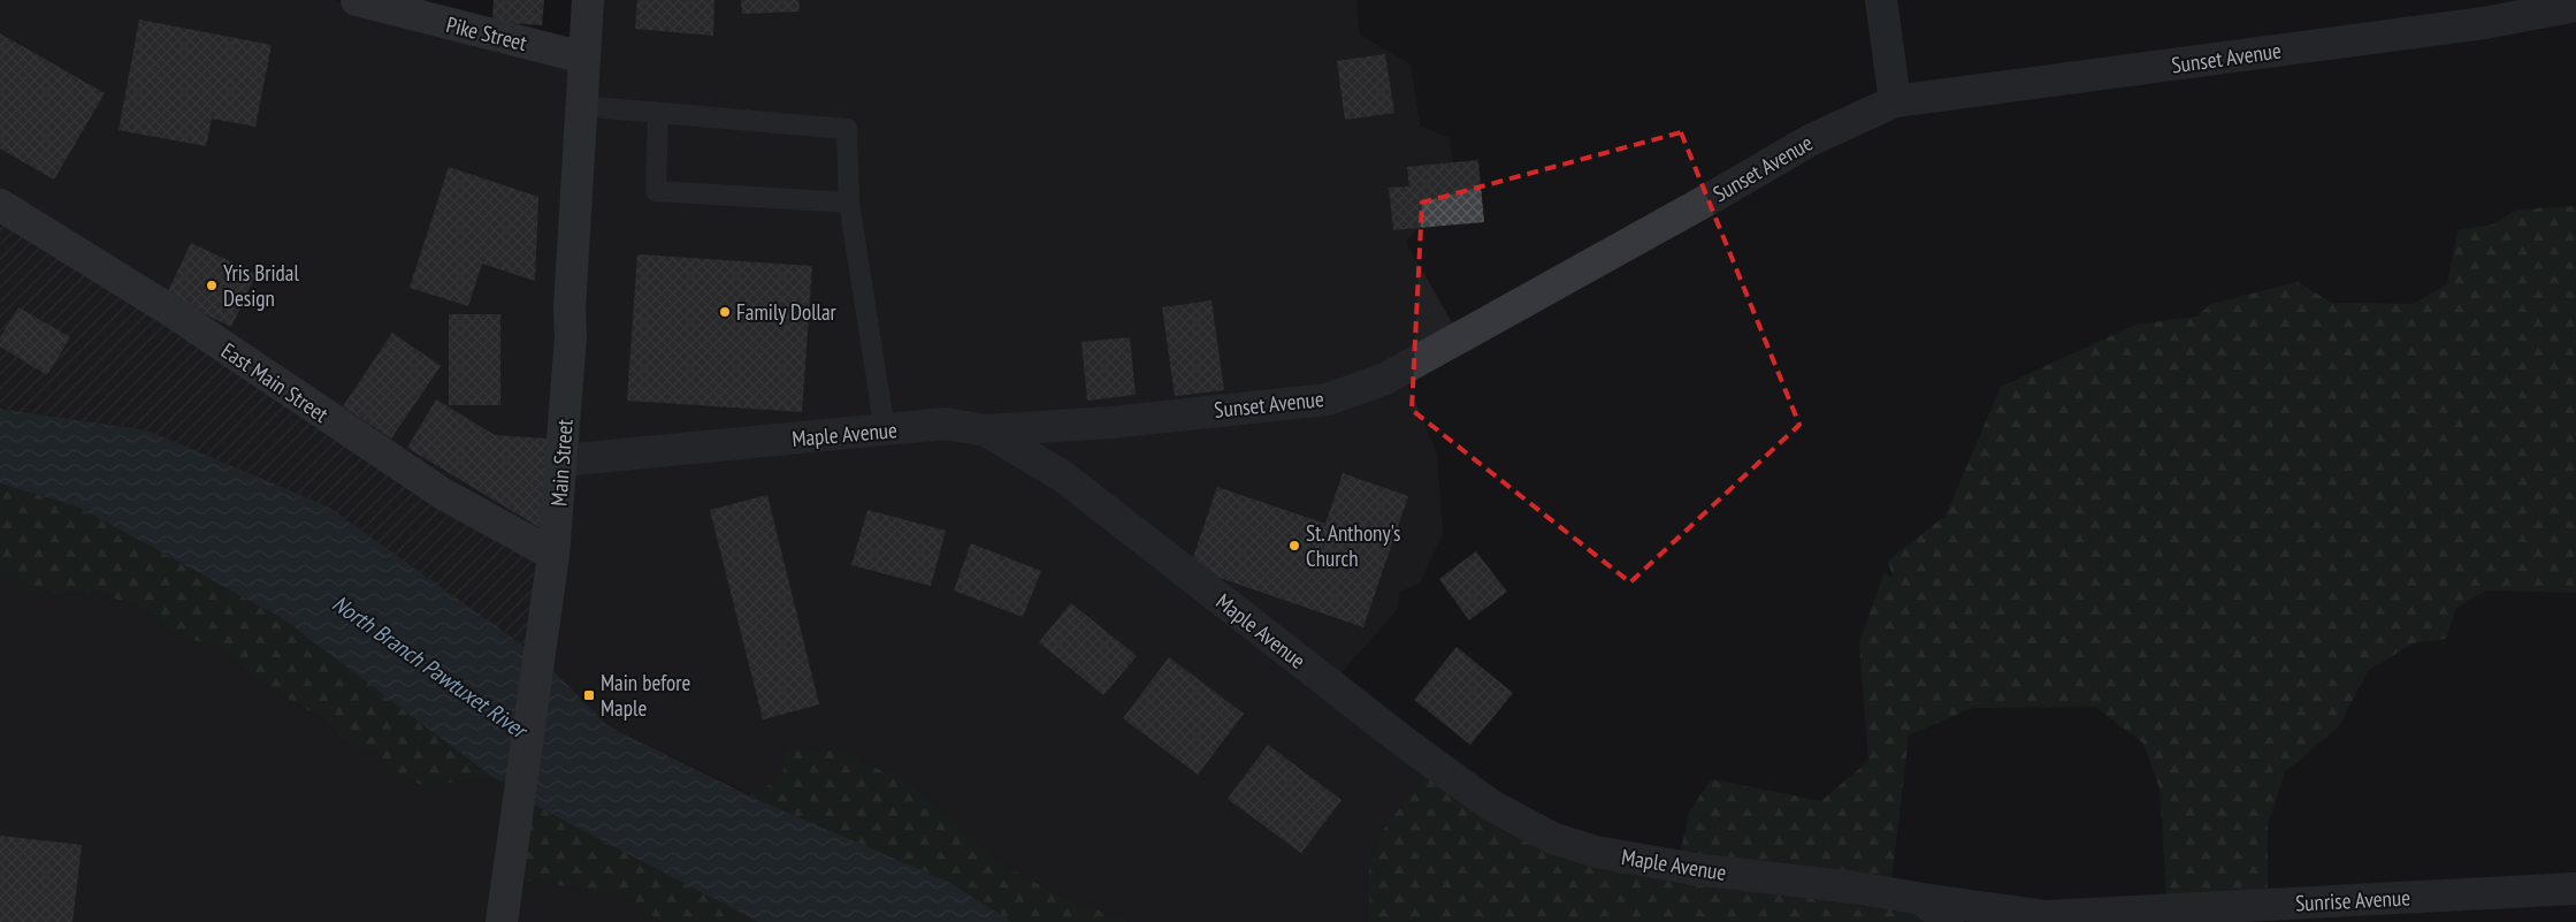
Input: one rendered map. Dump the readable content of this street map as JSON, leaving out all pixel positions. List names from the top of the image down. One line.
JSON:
{"streets":{"main road":["Pike Street","East Main Street","Main Street"],"street":["Sunset Avenue","Maple Avenue","Sunrise Avenue"]},"crossings":[["Pike Street","Main Street"],["Sunset Avenue","Maple Avenue"],["East Main Street","Main Street"],["Maple Avenue","Main Street"],["Maple Avenue","Sunrise Avenue"]],"water":["North Branch Pawtuxet River"],"places":{"other":["Yris Bridal Design","Family Dollar","St. Anthony's Church"],"transit":["Main before Maple"]}}
